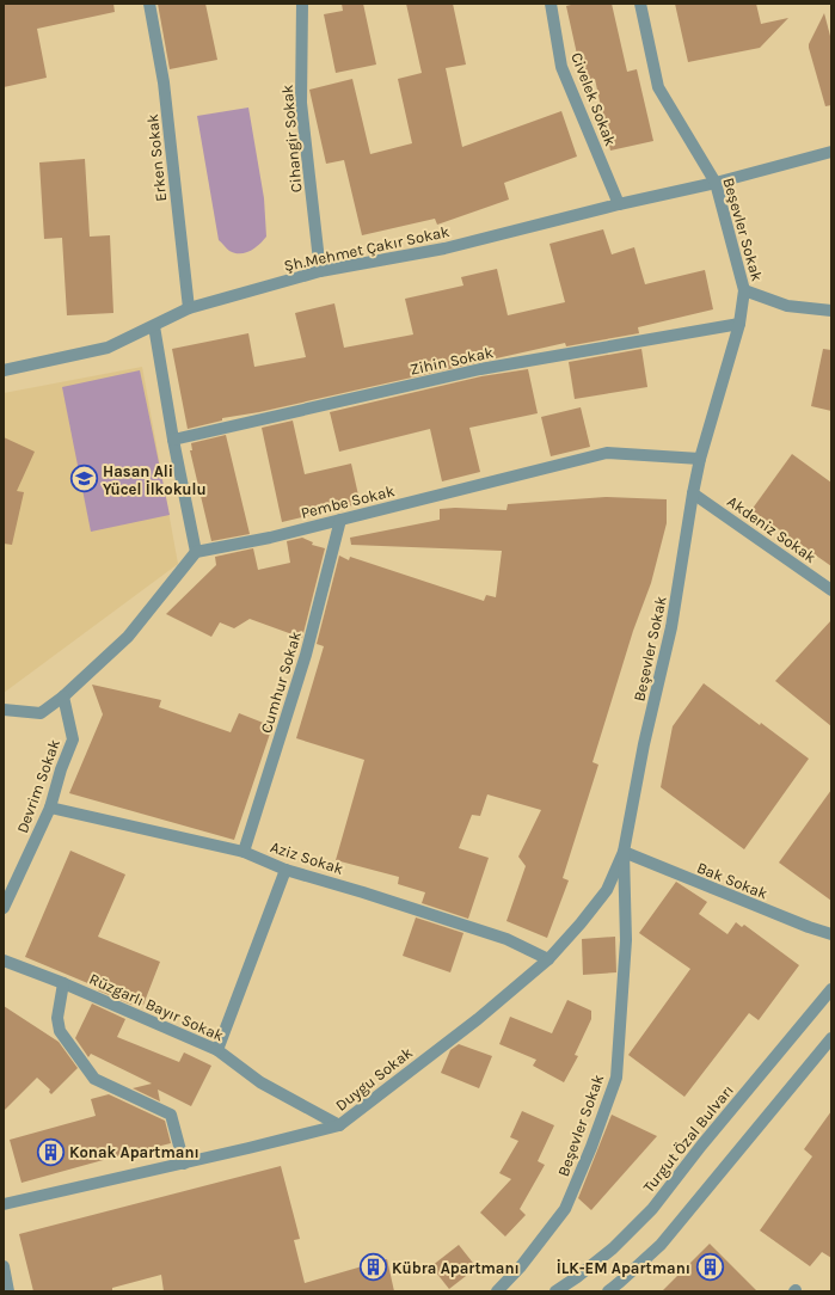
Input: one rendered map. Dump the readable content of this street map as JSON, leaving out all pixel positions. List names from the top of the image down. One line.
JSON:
{"streets":{"street":["Civelek Sokak","Cihangir Sokak","Erken Sokak","Beşevler Sokak","Şh.Mehmet Çakır Sokak","Zihin Sokak","Pembe Sokak","Akdeniz Sokak","Cumhur Sokak","Devrim Sokak","Aziz Sokak","Bak Sokak","Rüzgarlı Bayır Sokak","Duygu Sokak","Turgut Özal Bulvarı"]},"crossings":[["Civelek Sokak","Şh.Mehmet Çakır Sokak"],["Cihangir Sokak","Şh.Mehmet Çakır Sokak"],["Erken Sokak","Şh.Mehmet Çakır Sokak"],["Beşevler Sokak","Şh.Mehmet Çakır Sokak"],["Beşevler Sokak","Zihin Sokak"],["Beşevler Sokak","Pembe Sokak"],["Beşevler Sokak","Akdeniz Sokak"],["Beşevler Sokak","Bak Sokak"],["Beşevler Sokak","Duygu Sokak"],["Pembe Sokak","Cumhur Sokak"],["Cumhur Sokak","Aziz Sokak"],["Devrim Sokak","Aziz Sokak"],["Aziz Sokak","Duygu Sokak"],["Bak Sokak","Duygu Sokak"],["Rüzgarlı Bayır Sokak","Duygu Sokak"]],"places":{"school or university":["Hasan Ali Yücel İlkokulu"],"building":["Konak Apartmanı","Kübra Apartmanı","İLK-EM Apartmanı"]}}
